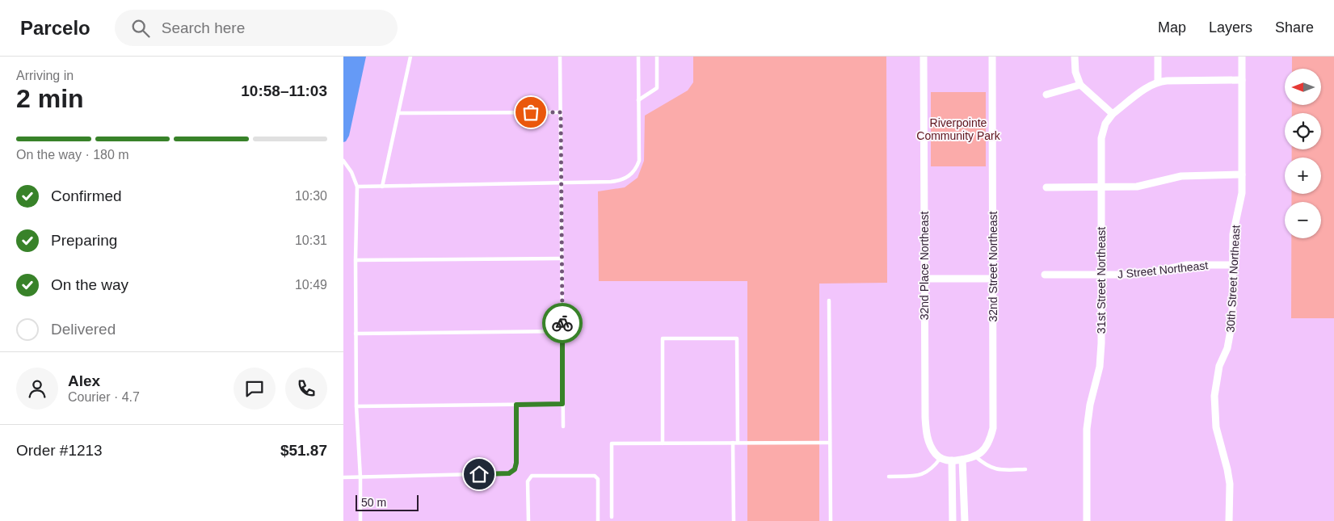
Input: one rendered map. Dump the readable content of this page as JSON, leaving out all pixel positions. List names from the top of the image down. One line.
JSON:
{"streets":{"street":["32nd Place Northeast","32nd Street Northeast","J Street Northeast","30th Street Northeast","31st Street Northeast"]},"crossings":[["J Street Northeast","30th Street Northeast"],["J Street Northeast","31st Street Northeast"]],"parks":["Riverpointe Community Park"],"scale_bar":"50 m","north":"left","page":{"header":"Parcelo","search":"Search here","nav":["Map","Layers","Share"],"heading":["2 min","Arriving in","10:58–11:03"],"panel":["Alex","Courier · 4.7","Order #1213","$51.87"],"map_buttons":["+","−"],"bar":"On the way · 180 m","list":[["Confirmed","10:30"],["Preparing","10:31"],["On the way","10:49"],"Delivered"],"scale":"50 m"}}
